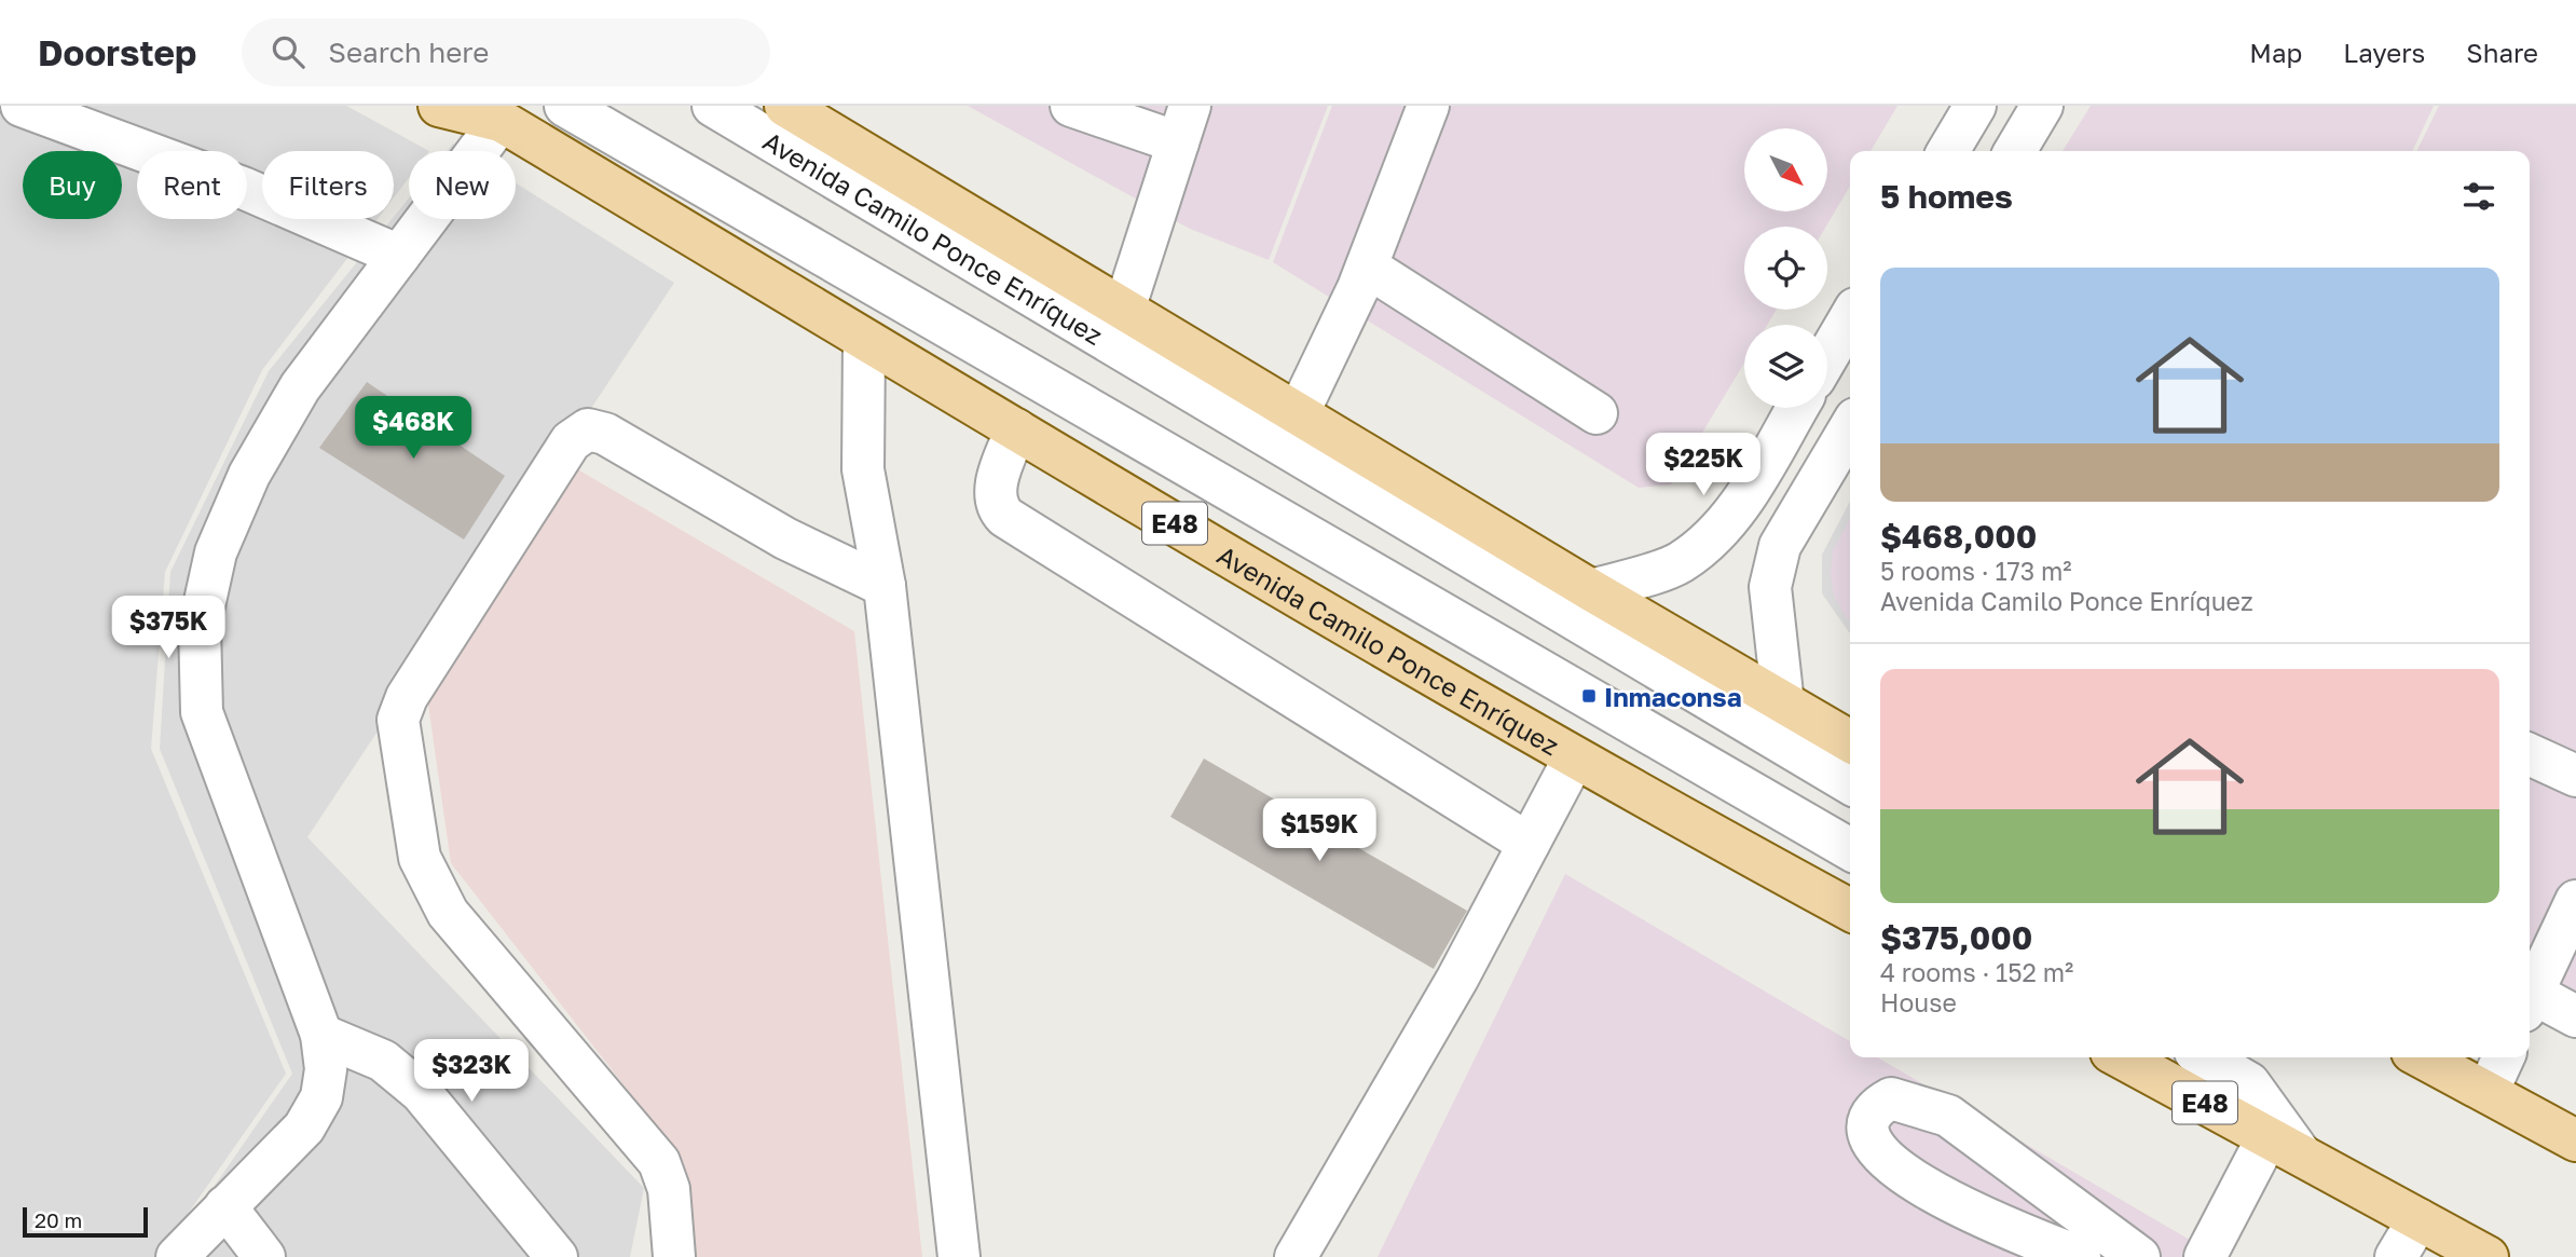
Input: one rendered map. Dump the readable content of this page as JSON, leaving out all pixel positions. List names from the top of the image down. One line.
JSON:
{"streets":{"main road":["Avenida Camilo Ponce Enríquez","E48"]},"places":{"transit":["Inmaconsa"]},"scale_bar":"20 m","north":"bottom right","page":{"header":"Doorstep","search":"Search here","nav":["Map","Layers","Share"],"chip":["Buy","Rent","Filters","New"],"heading":"5 homes","list":[{"name":"$468,000","note":"5 rooms · 173 m² · Avenida Camilo Ponce Enríquez"},{"name":"$375,000","note":"4 rooms · 152 m² · House"}],"price":["$468K","$225K","$375K","$159K","$323K"],"scale":"20 m"}}
